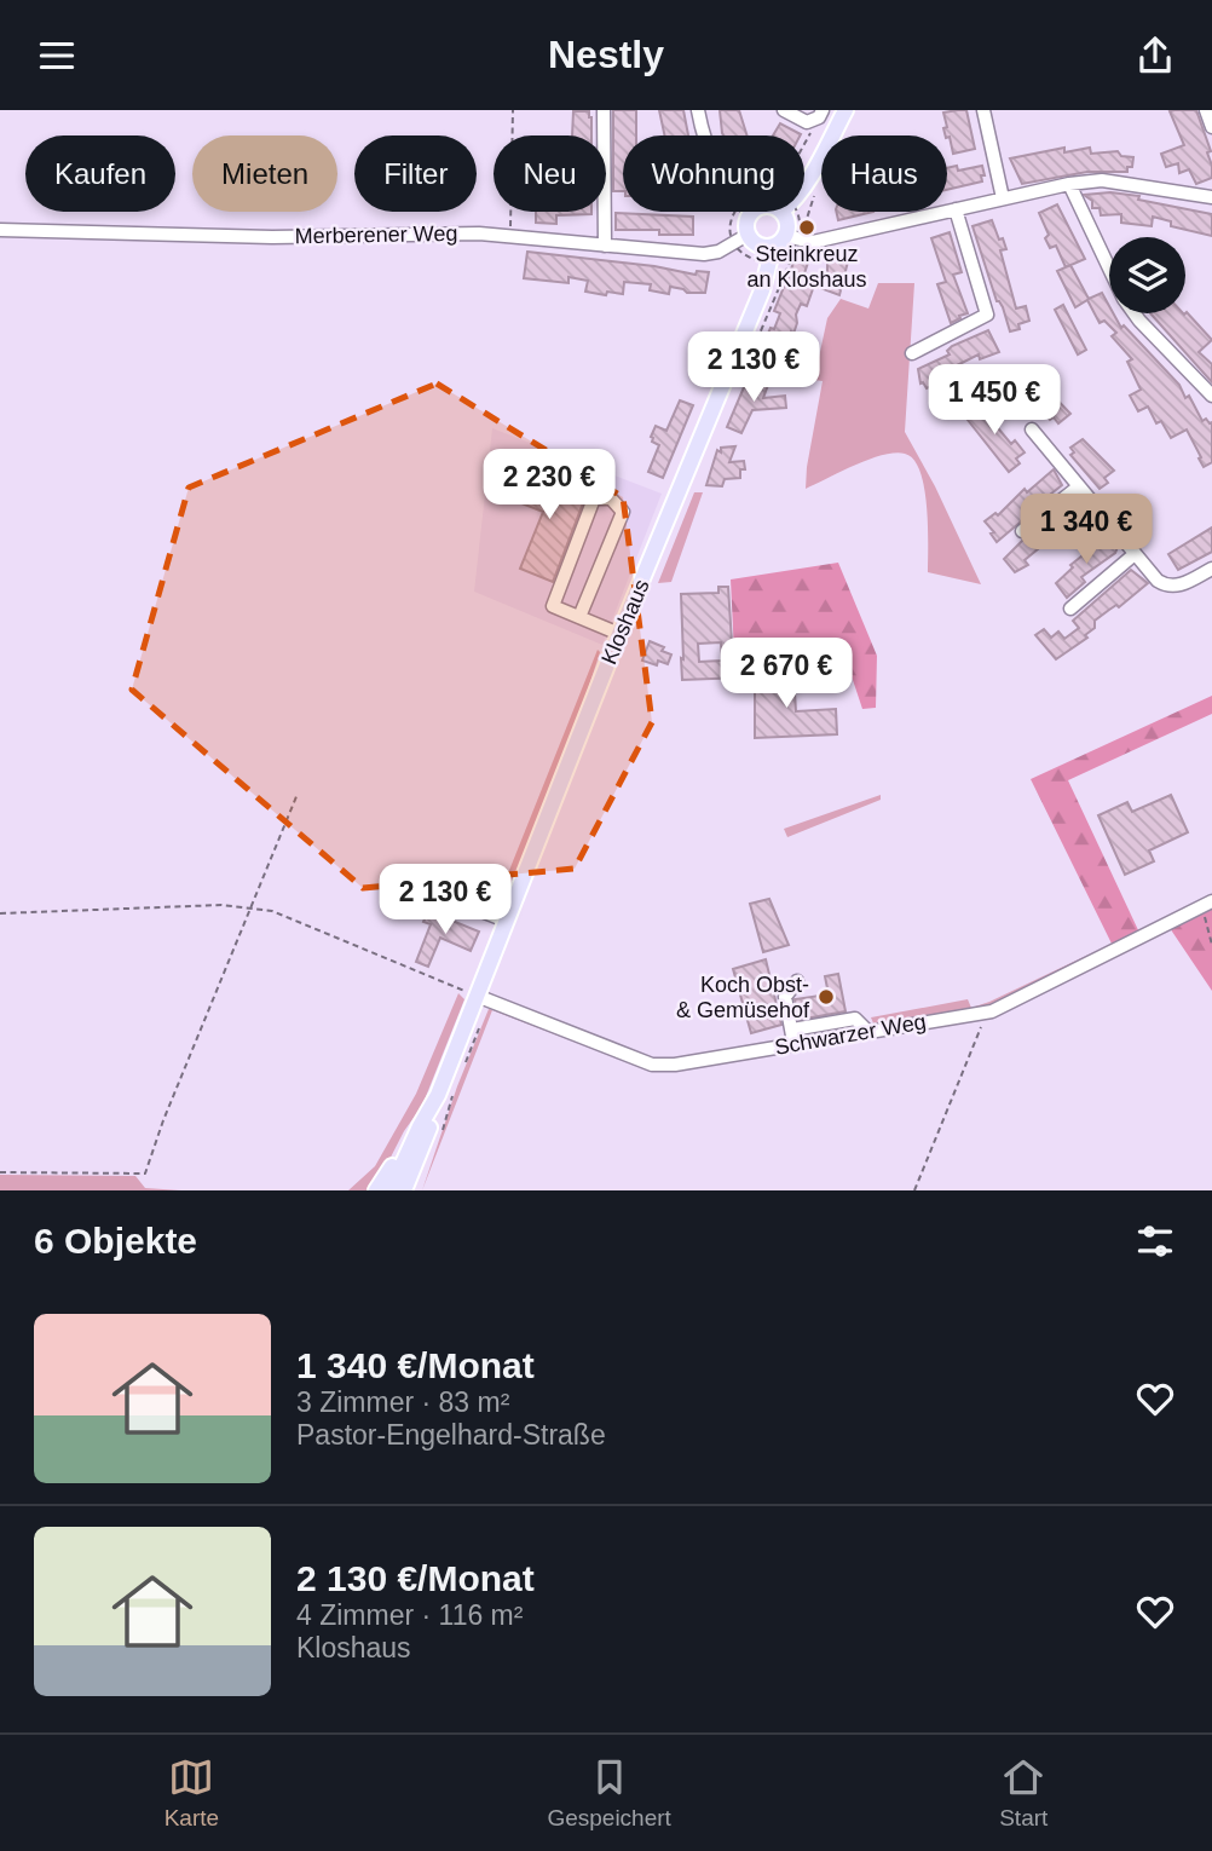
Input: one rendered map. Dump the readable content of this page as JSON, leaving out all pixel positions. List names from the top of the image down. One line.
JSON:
{"streets":{"main road":["Kloshaus"],"street":["Merberener Weg","Schwarzer Weg"]},"crossings":[["Kloshaus","Schwarzer Weg"]],"places":["Steinkreuz an Kloshaus","Koch Obst- & Gemüsehof"],"page":{"header":"Nestly","chip":["Kaufen","Mieten","Filter","Neu","Wohnung","Haus"],"price":["2 130 €","1 450 €","2 230 €","1 340 €","2 670 €","2 130 €"],"heading":"6 Objekte","list":[{"name":"1 340 €/Monat","note":"3 Zimmer · 83 m² · Pastor-Engelhard-Straße"},{"name":"2 130 €/Monat","note":"4 Zimmer · 116 m² · Kloshaus"}],"tabs":["Karte","Gespeichert","Start"]}}
